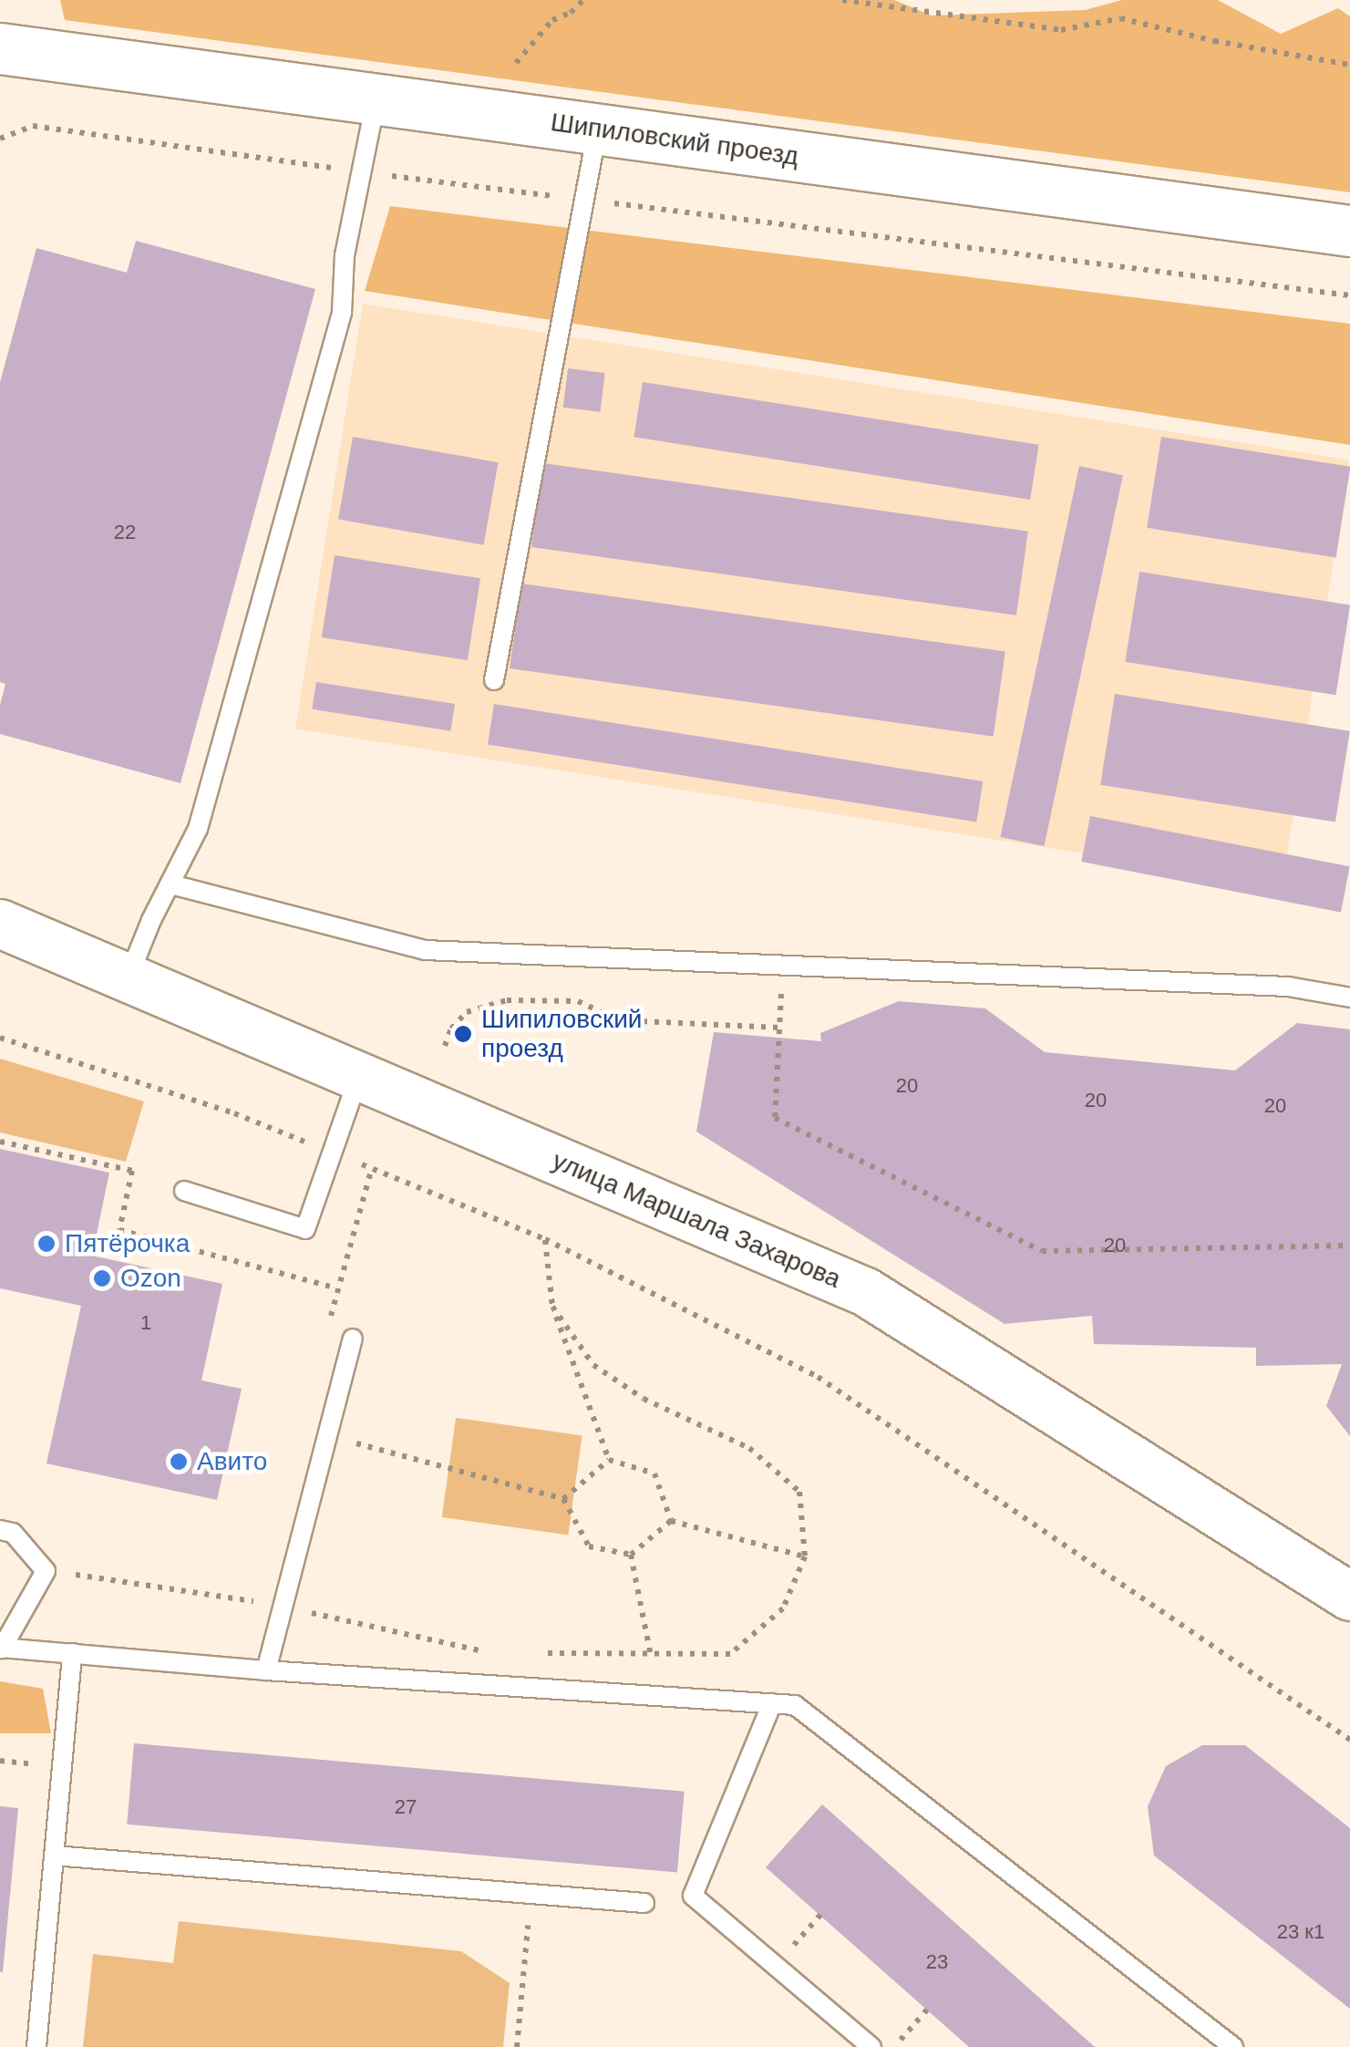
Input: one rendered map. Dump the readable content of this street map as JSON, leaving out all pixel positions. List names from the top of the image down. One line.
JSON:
{"streets":{"main road":["Шипиловский проезд"],"street":["улица Маршала Захарова"]},"places":["Шипиловский проезд","Пятёрочка","Ozon","Авито"],"house_numbers":["22","20","20","20","20","1","27","23 к1","23"]}
